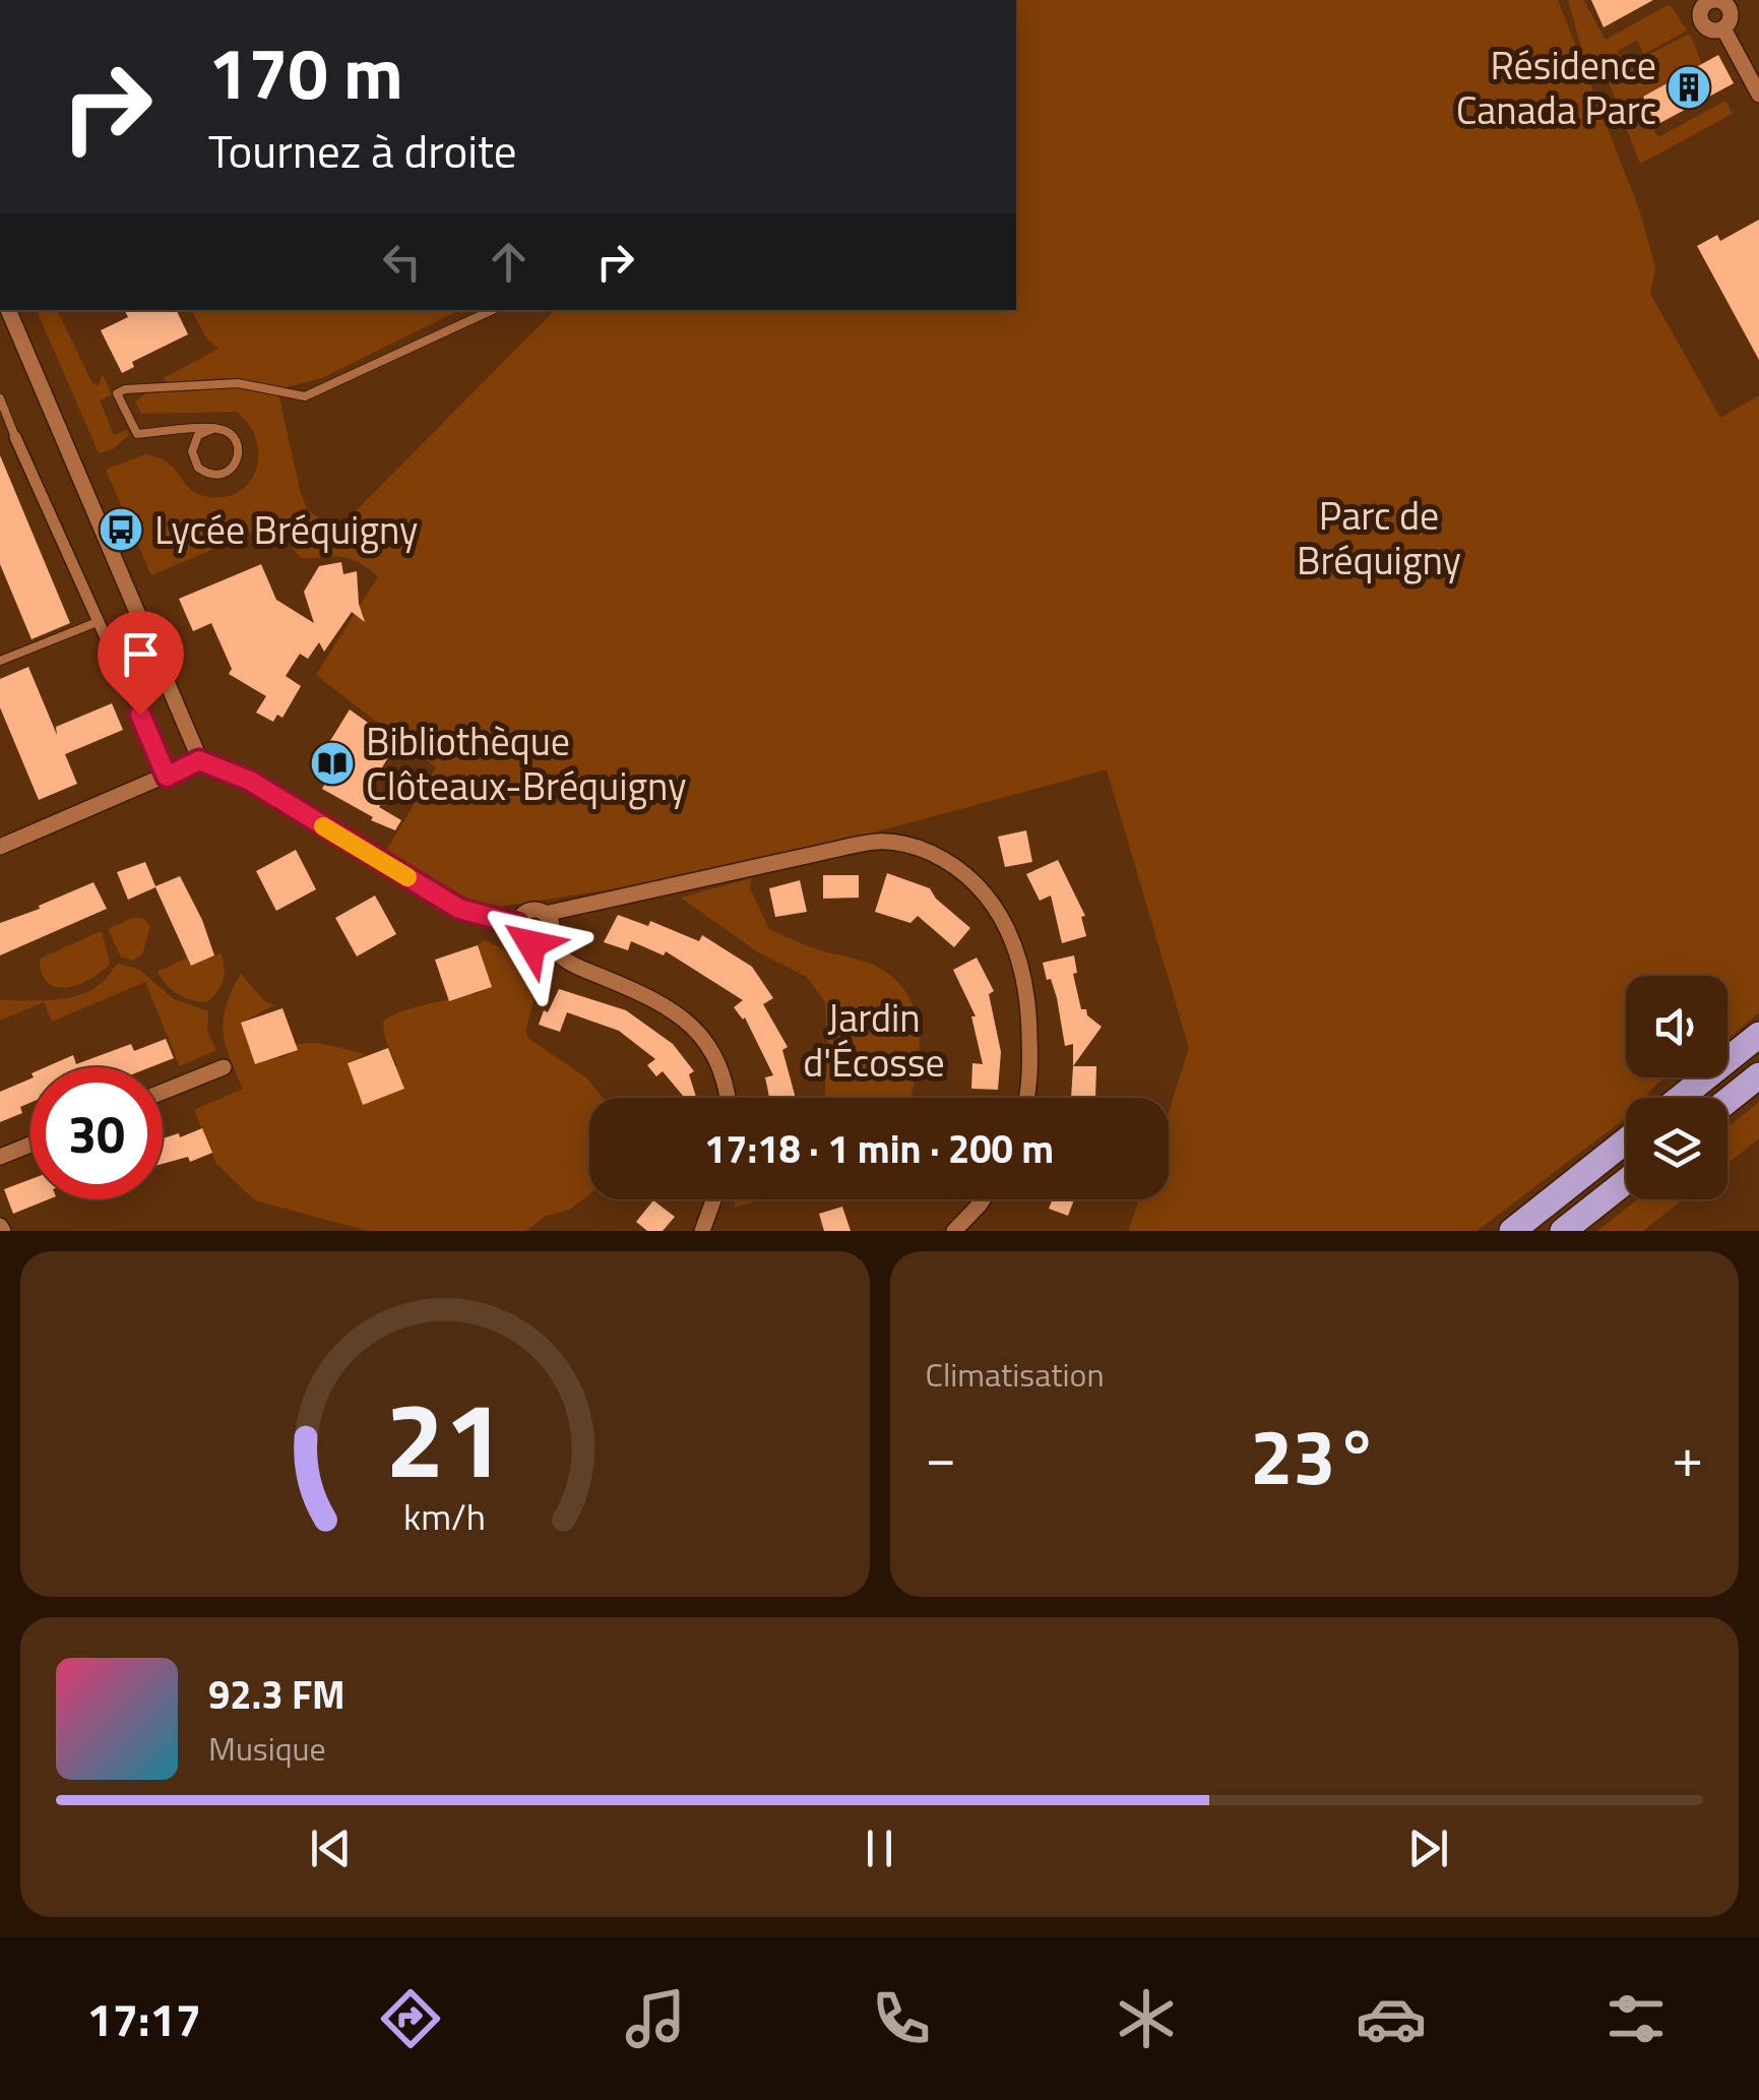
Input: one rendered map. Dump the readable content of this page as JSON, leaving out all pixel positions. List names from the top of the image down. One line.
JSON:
{"parks":["Parc de Bréquigny","Jardin d'Écosse"],"places":{"building":["Résidence Canada Parc"],"bus stop":["Lycée Bréquigny"],"library":["Bibliothèque Clôteaux-Bréquigny"]},"page":{"turn":["170 m","Tournez à droite"],"limit":"30","trip":"17:18 · 1 min · 200 m","tile":"Climatisation","heat":["−","23°","+"],"song":["92.3 FM","Musique"],"tabs":"17:17","gauge":["21","km/h"]}}
